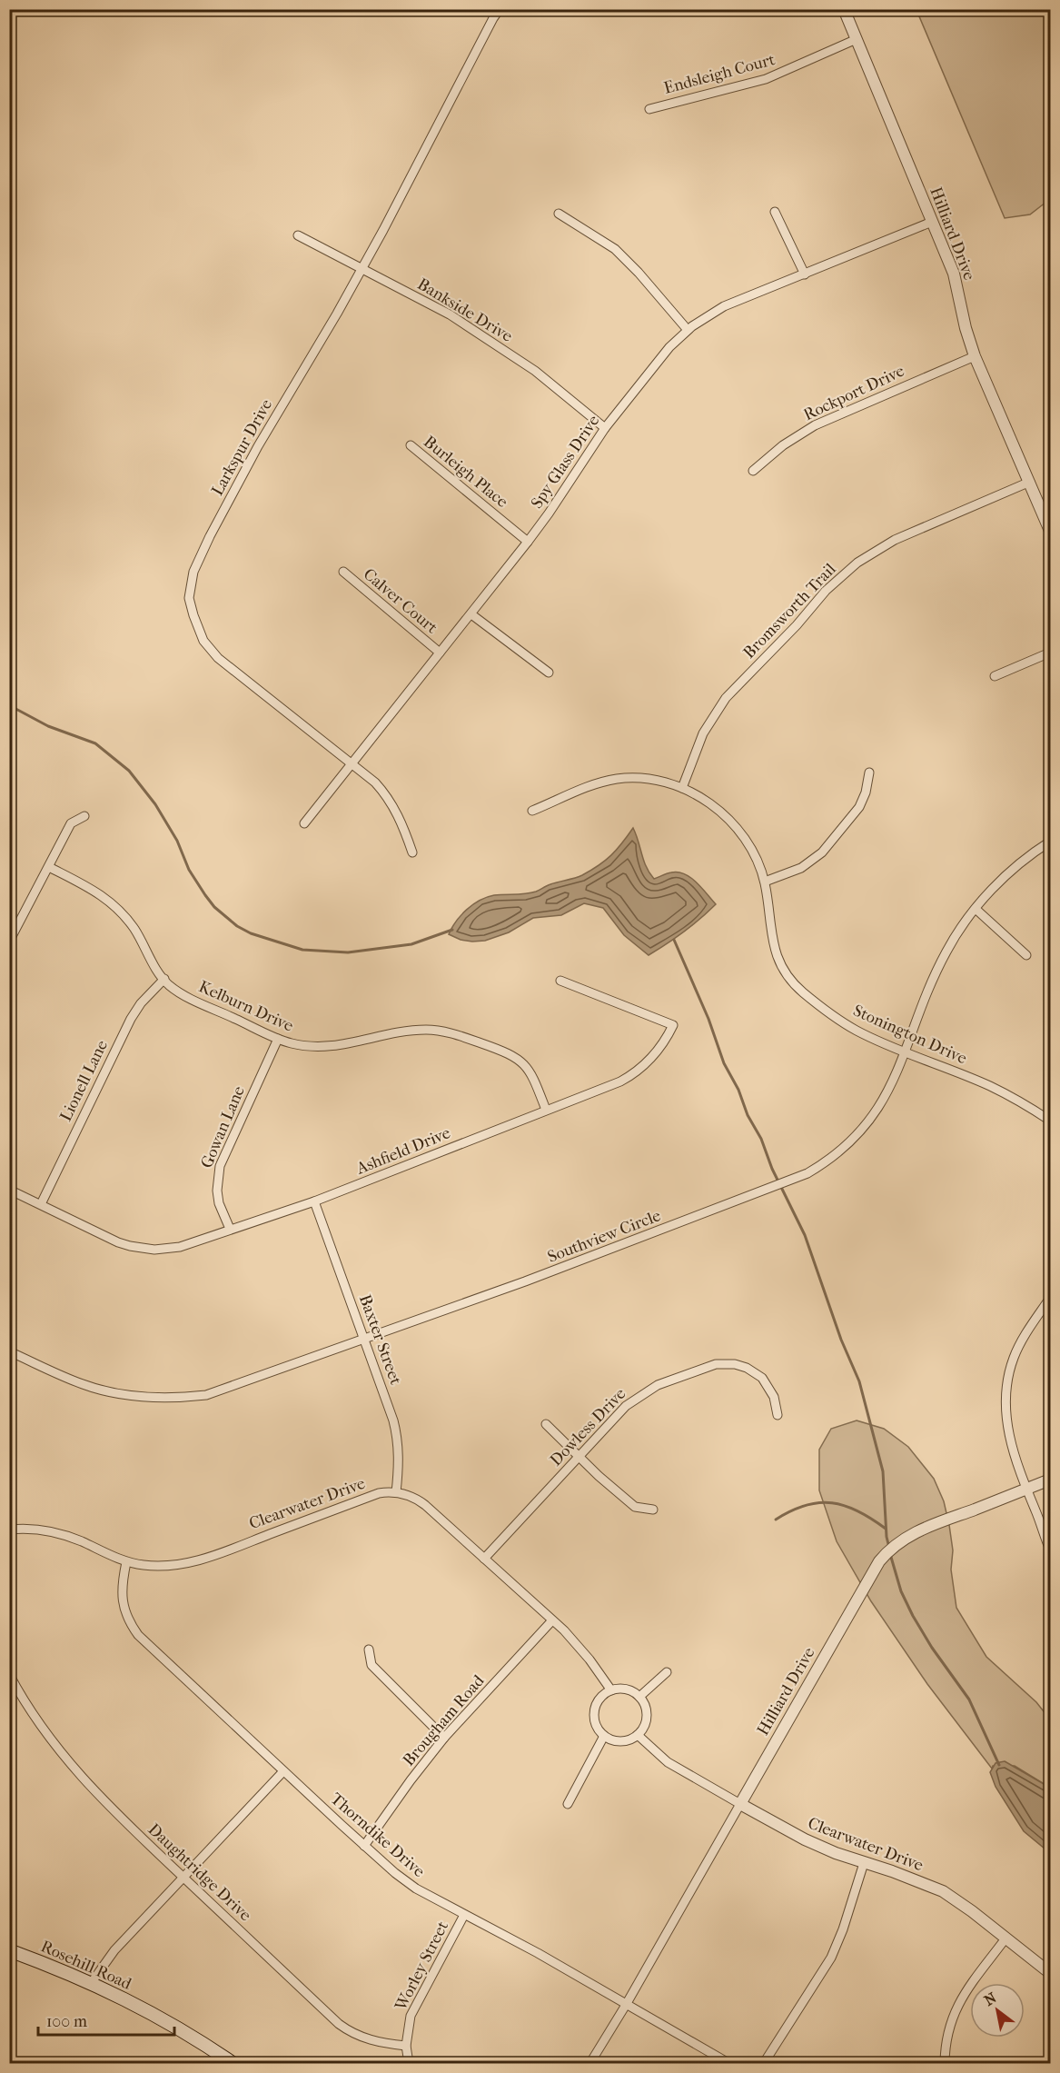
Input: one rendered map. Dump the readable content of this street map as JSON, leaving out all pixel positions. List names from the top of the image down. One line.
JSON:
{"streets":{"main road":["Rosehill Road"],"street":["Endsleigh Court","Hilliard Drive","Bankside Drive","Rockport Drive","Larkspur Drive","Spy Glass Drive","Burleigh Place","Calver Court","Bromsworth Trail","Kelburn Drive","Stonington Drive","Lionell Lane","Gowan Lane","Ashfield Drive","Southview Circle","Baxter Street","Dowless Drive","Clearwater Drive","Brougham Road","Thorndike Drive","Daughtridge Drive","Worley Street"]},"crossings":[["Endsleigh Court","Hilliard Drive"],["Hilliard Drive","Rockport Drive"],["Hilliard Drive","Spy Glass Drive"],["Hilliard Drive","Bromsworth Trail"],["Hilliard Drive","Clearwater Drive"],["Hilliard Drive","Thorndike Drive"],["Bankside Drive","Larkspur Drive"],["Bankside Drive","Spy Glass Drive"],["Larkspur Drive","Spy Glass Drive"],["Spy Glass Drive","Burleigh Place"],["Spy Glass Drive","Calver Court"],["Bromsworth Trail","Stonington Drive"],["Kelburn Drive","Lionell Lane"],["Kelburn Drive","Gowan Lane"],["Kelburn Drive","Ashfield Drive"],["Stonington Drive","Southview Circle"],["Lionell Lane","Ashfield Drive"],["Gowan Lane","Ashfield Drive"],["Ashfield Drive","Baxter Street"],["Southview Circle","Baxter Street"],["Baxter Street","Clearwater Drive"],["Clearwater Drive","Thorndike Drive"],["Brougham Road","Thorndike Drive"],["Thorndike Drive","Worley Street"],["Daughtridge Drive","Worley Street"]],"scale_bar":"100 m","north":"top left"}
